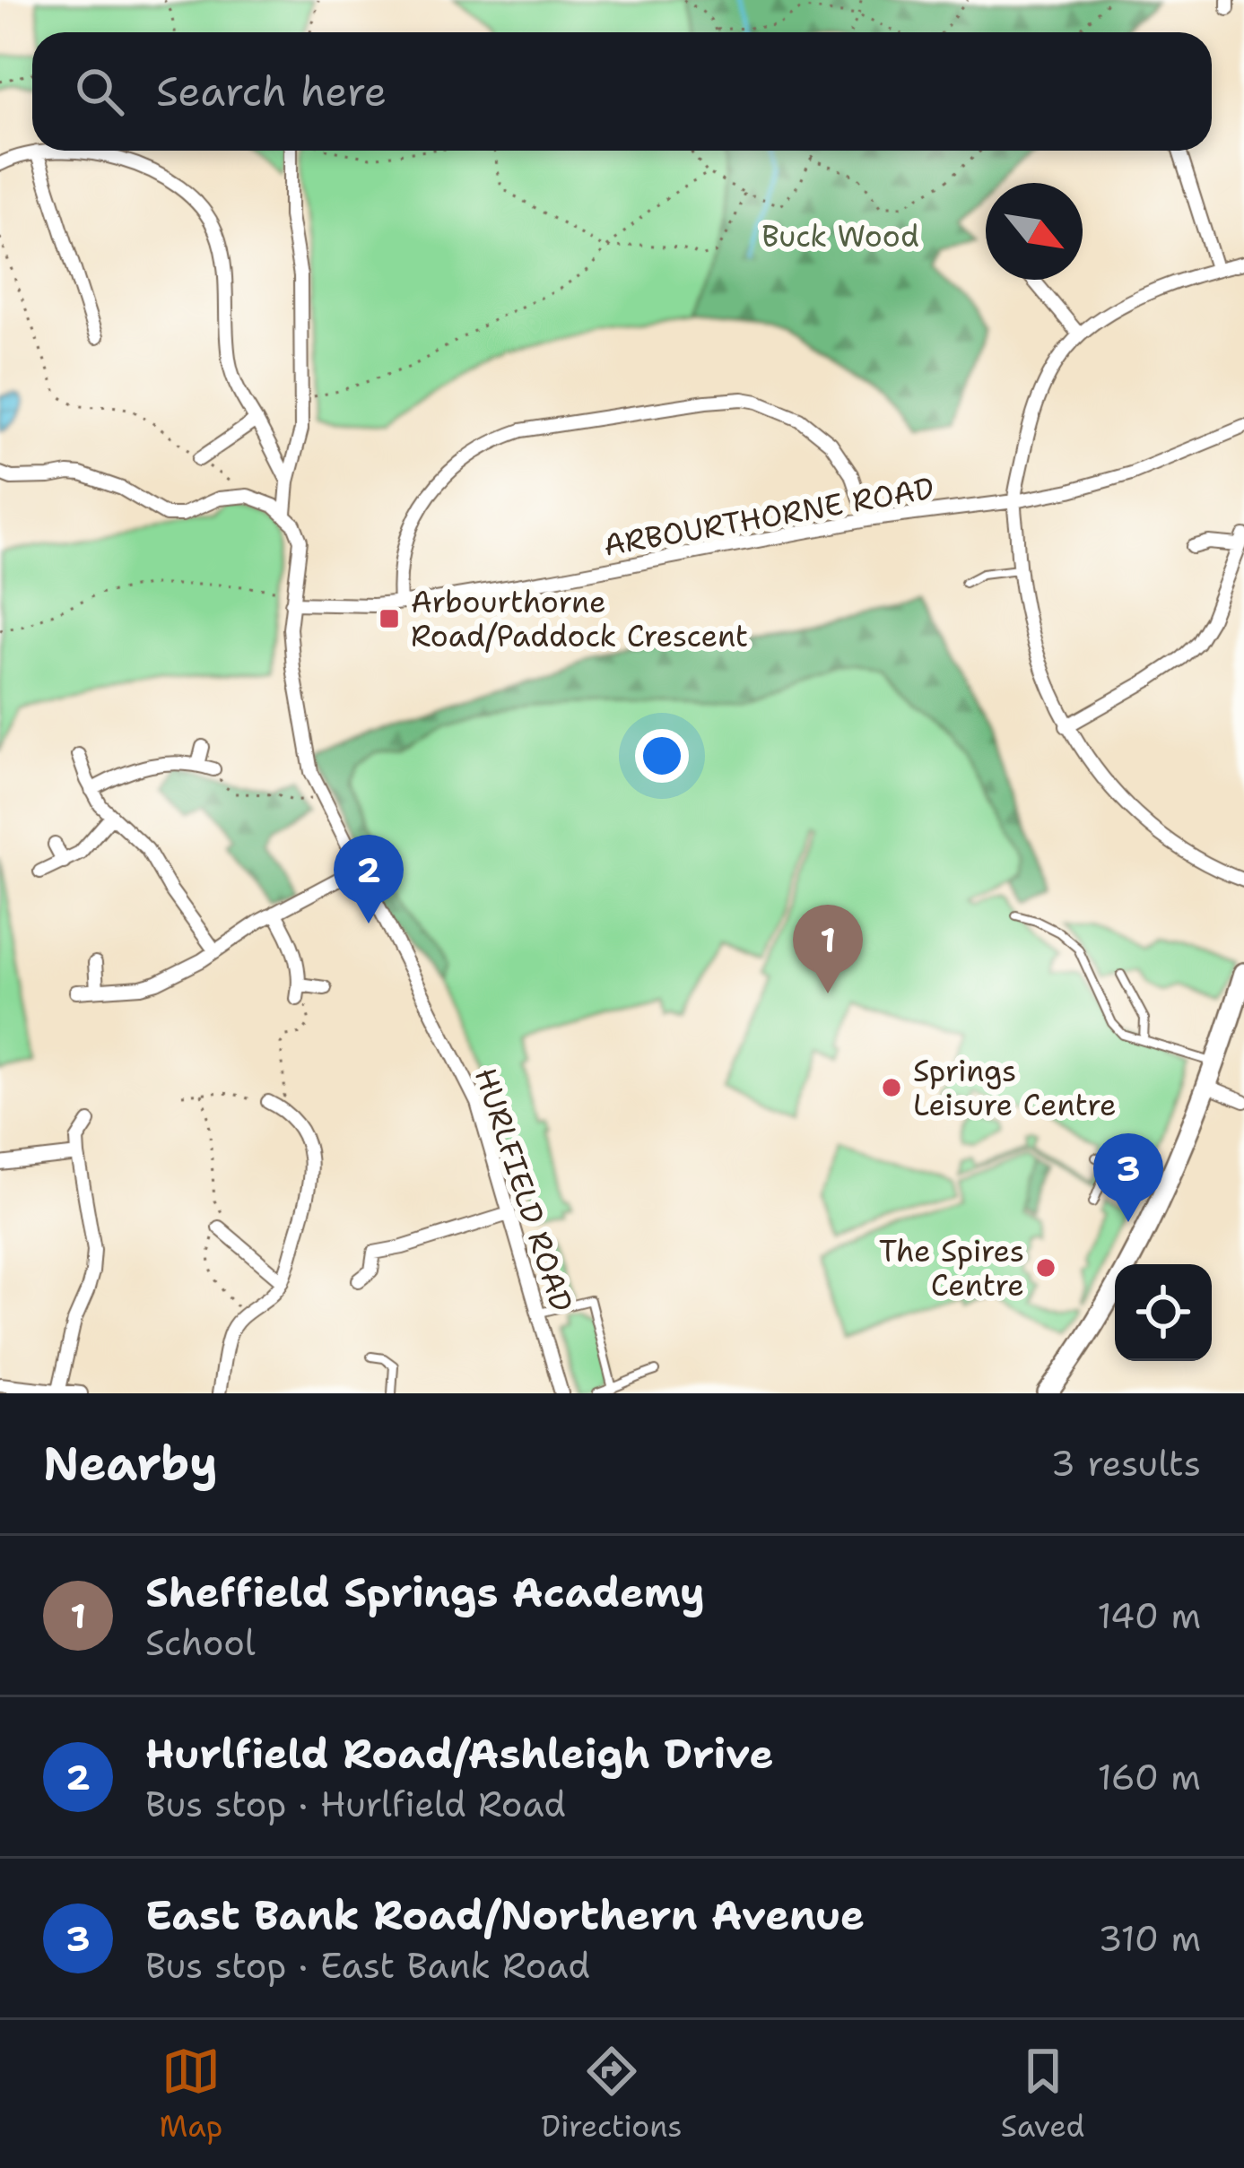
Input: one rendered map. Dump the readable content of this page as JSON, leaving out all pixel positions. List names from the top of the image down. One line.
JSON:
{"streets":{"street":["ARBOURTHORNE ROAD","HURLFIELD ROAD"]},"crossings":[["ARBOURTHORNE ROAD","HURLFIELD ROAD"]],"parks":["Buck Wood"],"places":{"transit":["Arbourthorne Road/Paddock Crescent"],"other":["Springs Leisure Centre","The Spires Centre"]},"north":"bottom right","page":{"search":"Search here","pins":["2","1","3"],"heading":["Nearby","3 results"],"list":[{"mark":"1","name":"Sheffield Springs Academy","note":"School","value":"140 m"},{"mark":"2","name":"Hurlfield Road/Ashleigh Drive","note":"Bus stop · Hurlfield Road","value":"160 m"},{"mark":"3","name":"East Bank Road/Northern Avenue","note":"Bus stop · East Bank Road","value":"310 m"}],"nav":["Map","Directions","Saved"]}}
